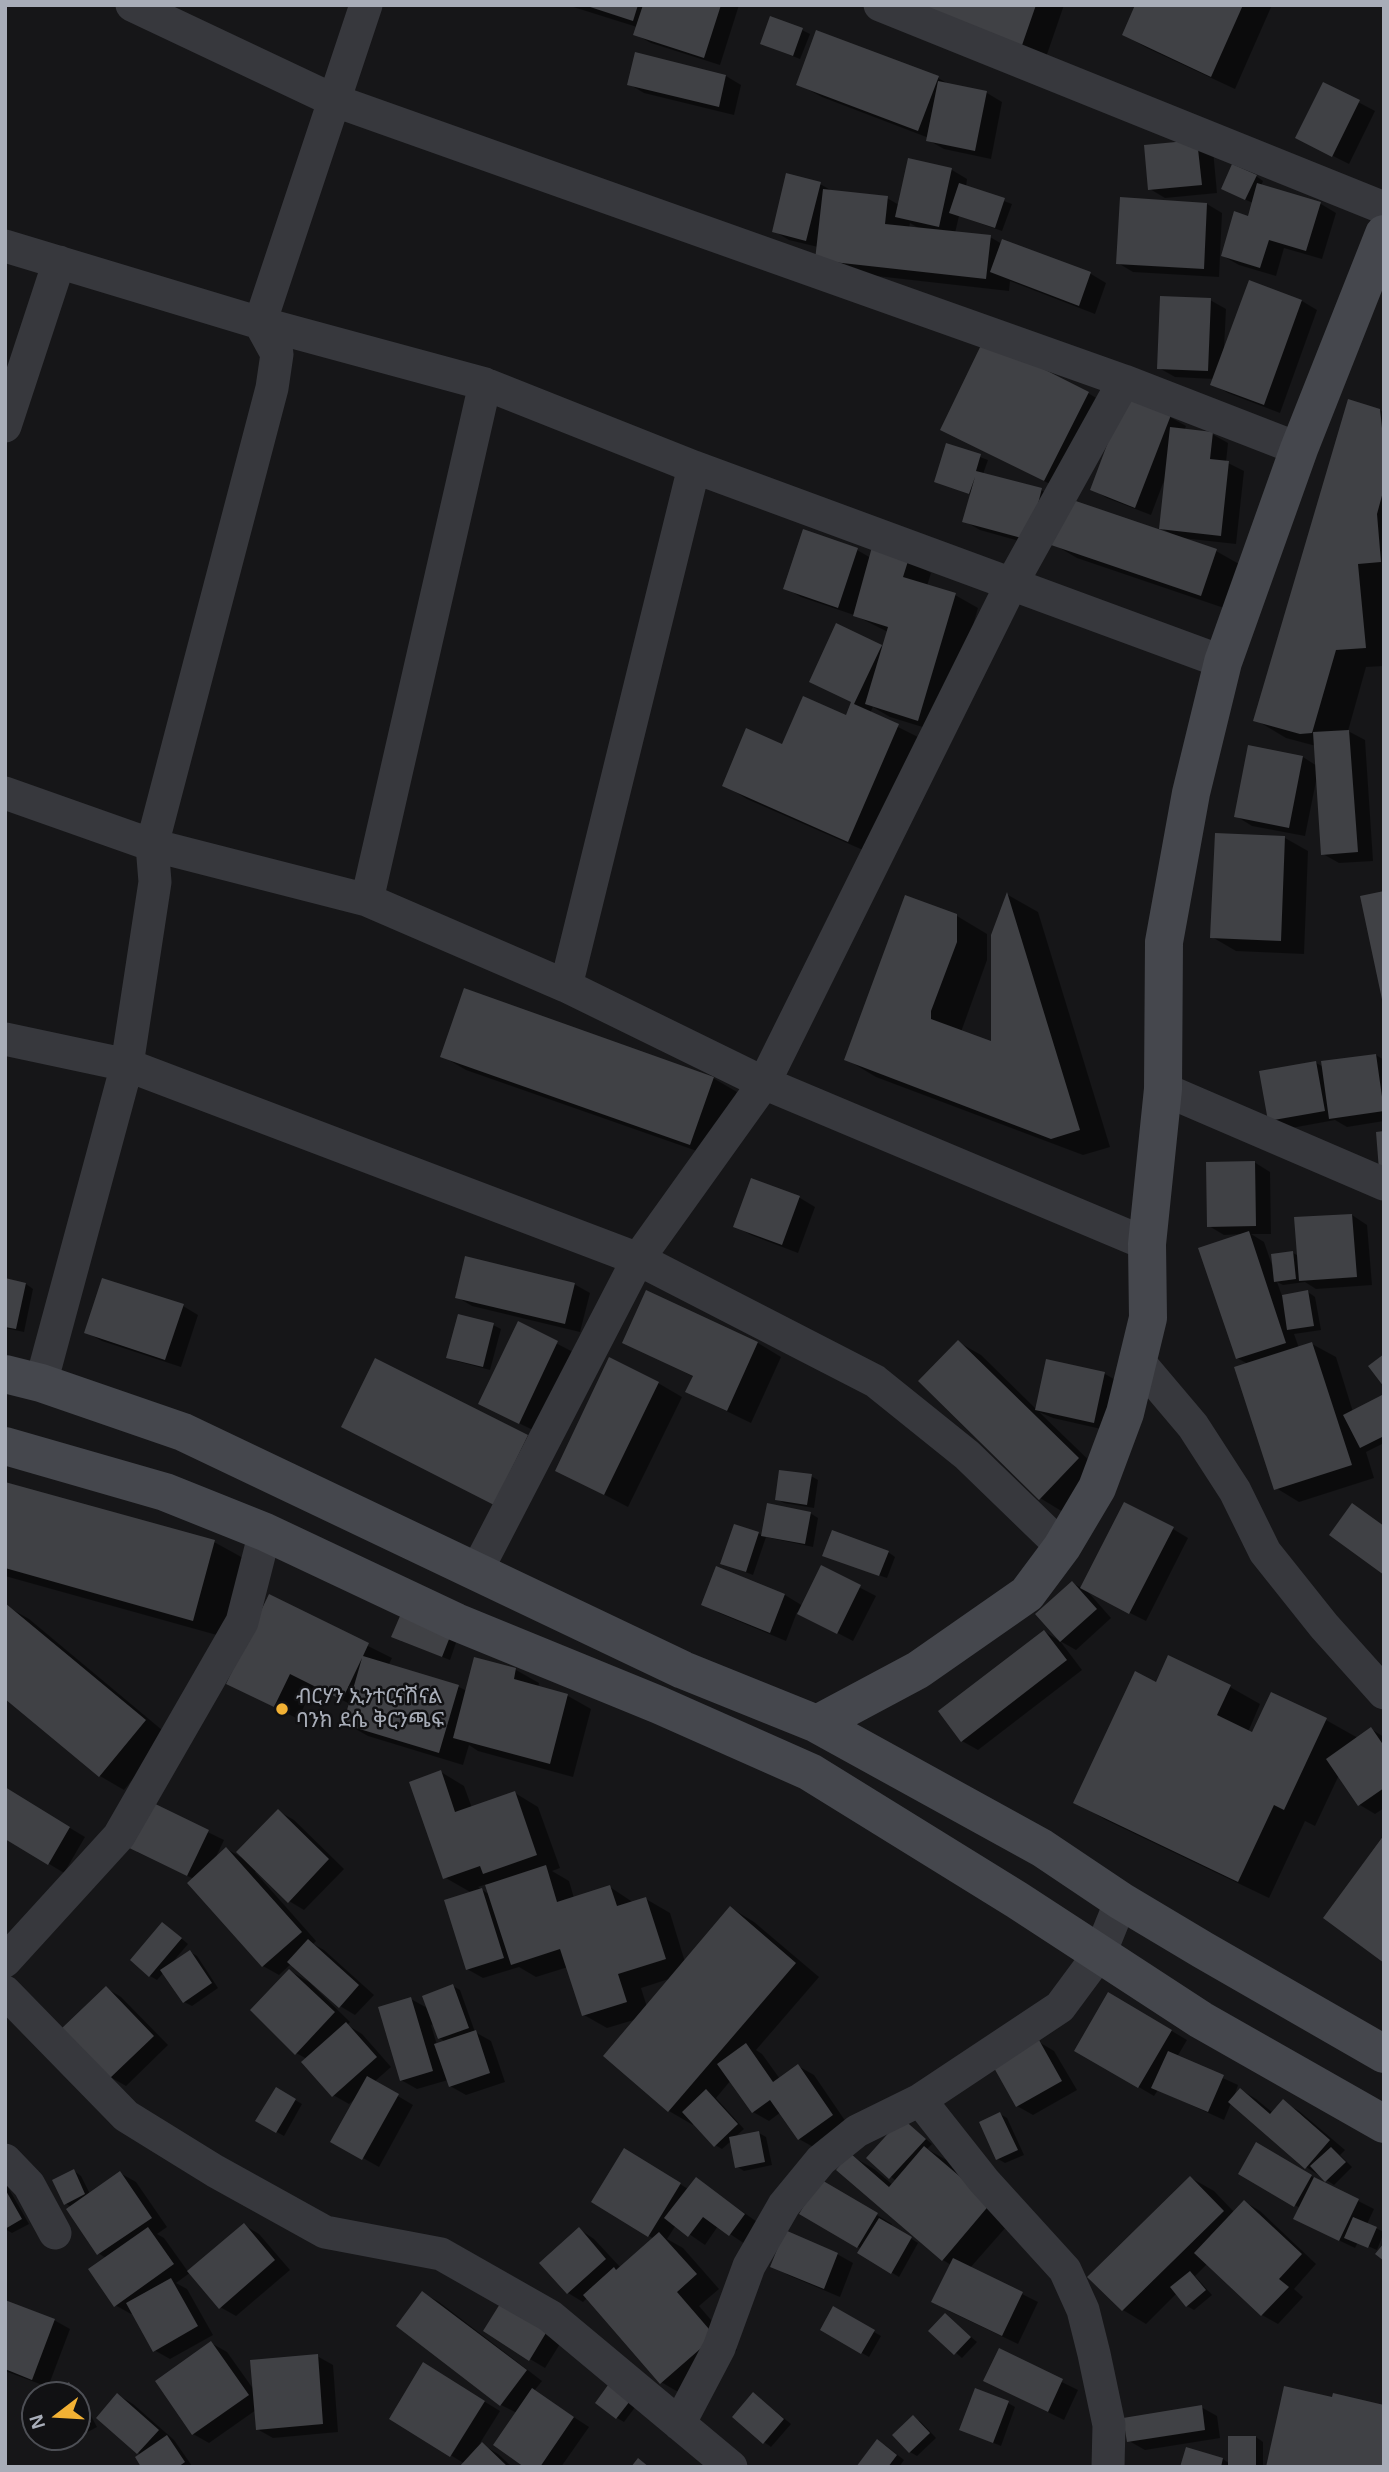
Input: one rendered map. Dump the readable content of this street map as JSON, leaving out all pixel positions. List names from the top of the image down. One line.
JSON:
{"places":["ብርሃን ኢንተርናሽናል ባንክ ደሴ ቅርንጫፍ"],"north":"left"}
